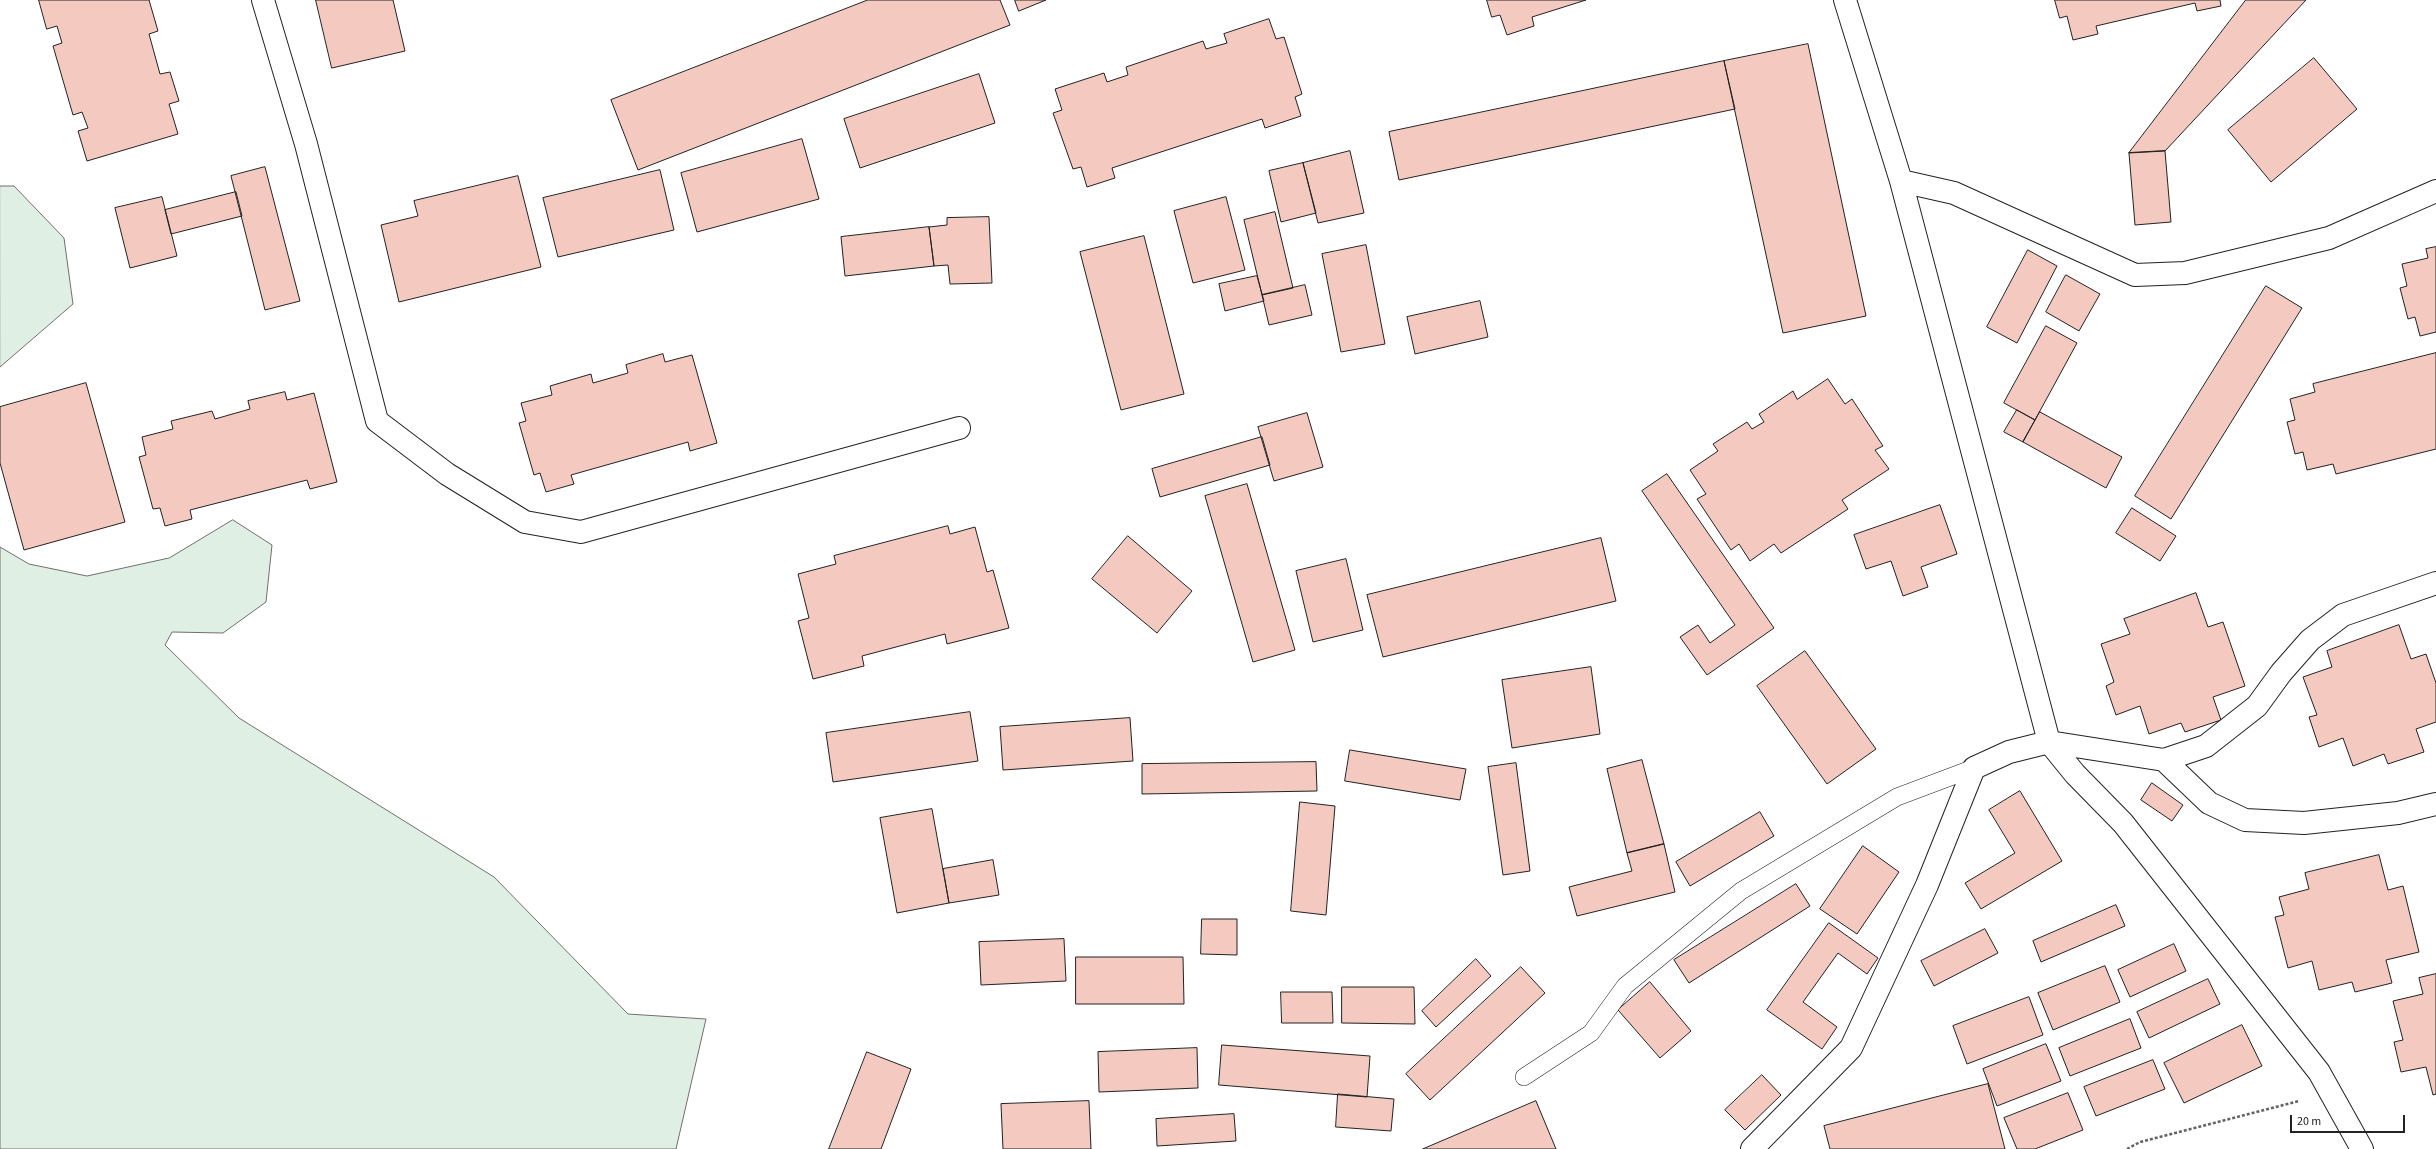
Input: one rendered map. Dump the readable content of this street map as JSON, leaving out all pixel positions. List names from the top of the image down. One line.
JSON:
{"scale_bar":"20 m"}
